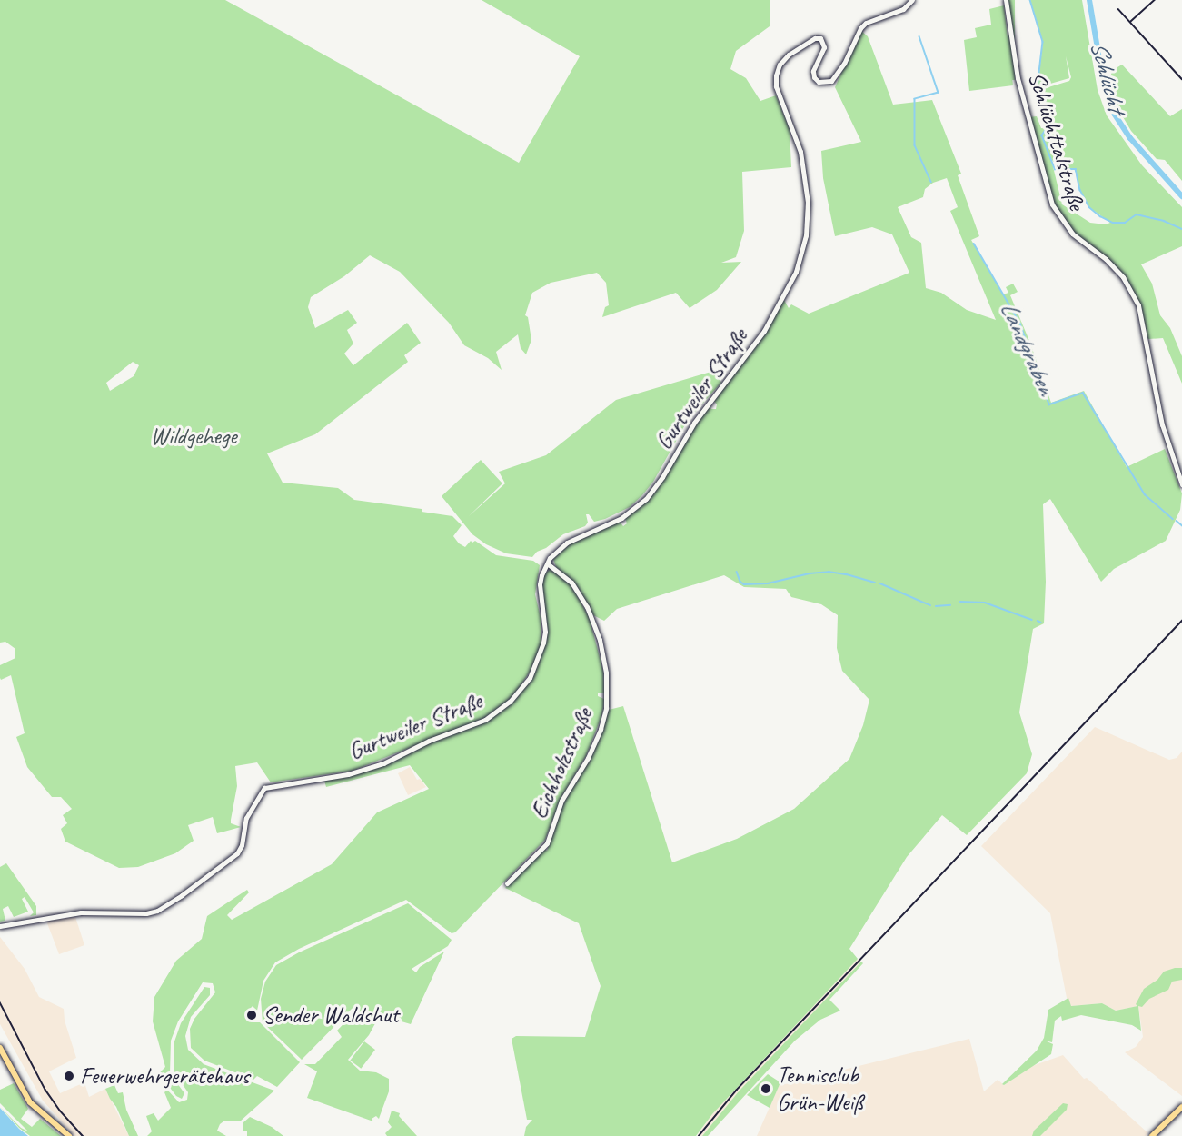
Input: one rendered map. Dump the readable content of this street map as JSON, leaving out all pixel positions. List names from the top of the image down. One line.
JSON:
{"streets":{"main road":["Schlüchttalstraße","Gurtweiler Straße","Eichholzstraße"]},"crossings":[["Gurtweiler Straße","Eichholzstraße"]],"water":["Schlücht","Landgraben"],"parks":["Wildgehege"],"places":["Sender Waldshut","Feuerwehrgerätehaus","Tennisclub Grün-Weiß"]}
